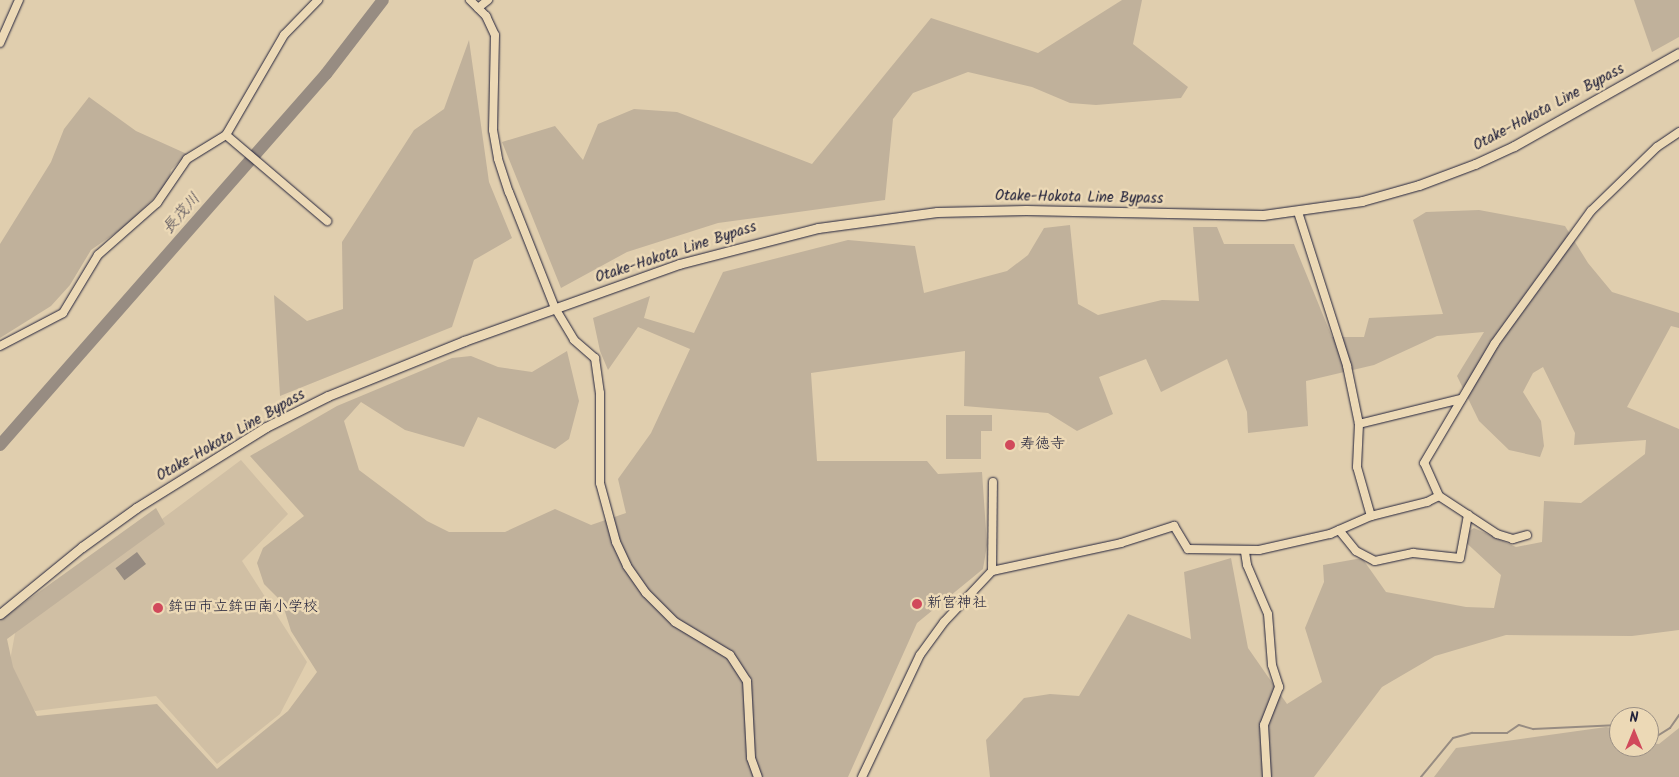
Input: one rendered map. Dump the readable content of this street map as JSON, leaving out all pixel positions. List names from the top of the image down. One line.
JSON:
{"streets":{"main road":["Otake-Hokota Line Bypass"]},"water":["長茂川"],"places":["寿徳寺","新宮神社","鉾田市立鉾田南小学校"],"north":"top"}
